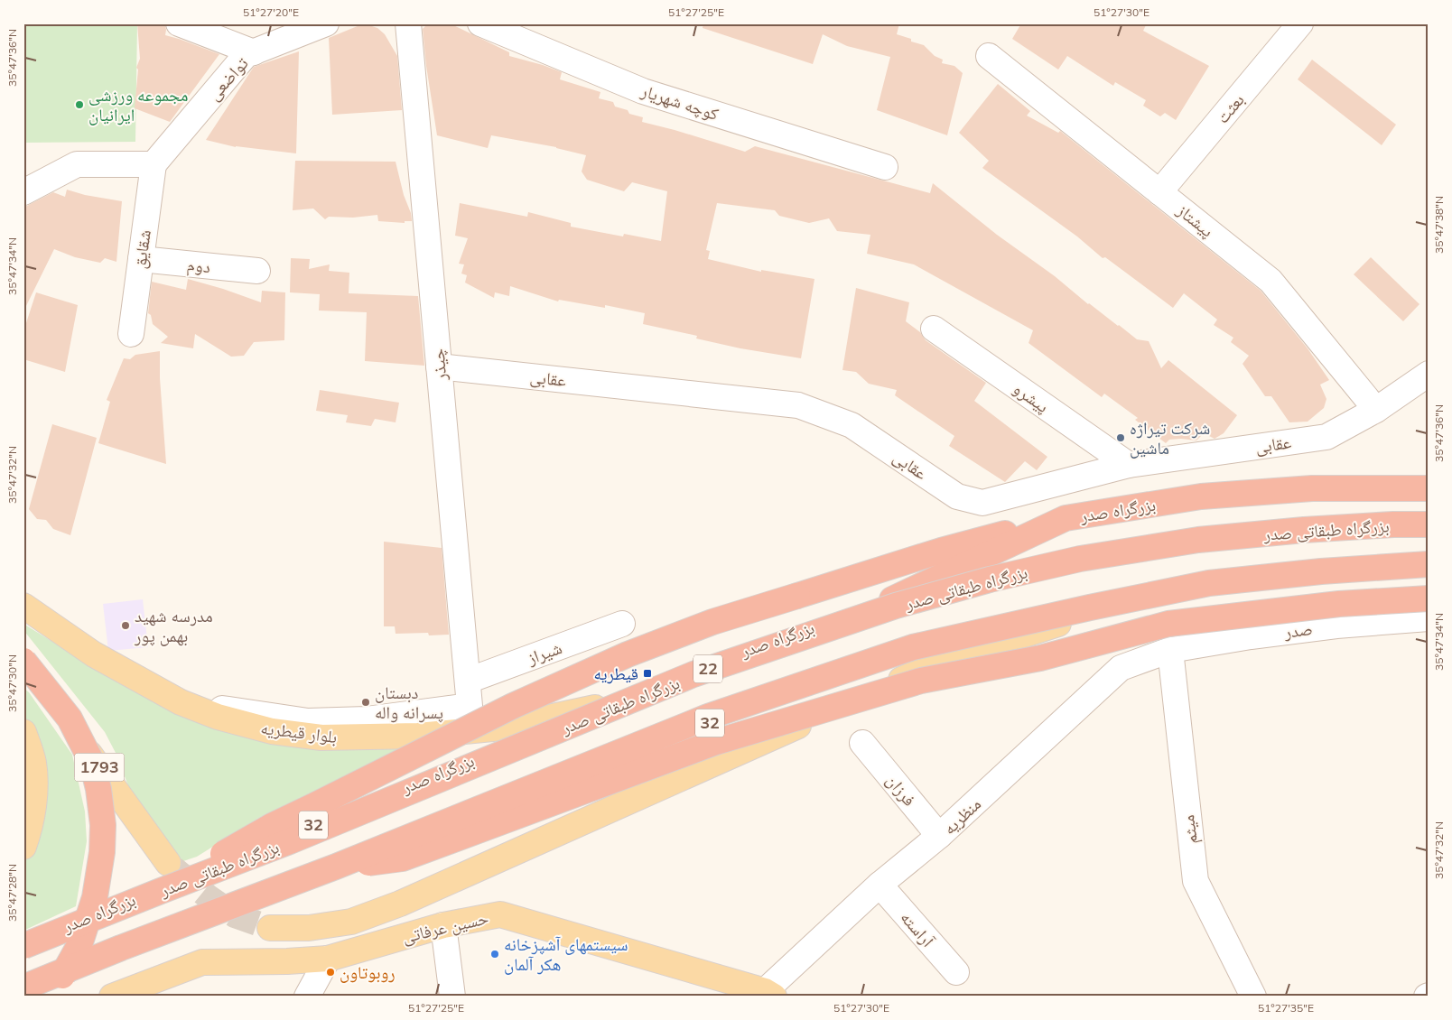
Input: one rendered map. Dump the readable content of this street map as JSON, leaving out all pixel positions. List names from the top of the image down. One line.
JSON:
{"streets":{"highway":["بزرگراه صدر","بزرگراه طبقاتی صدر","22","32"],"main road":["بلوار قیطریه","1793","حسین عرفاتی"],"street":["تواضعی","کوچه شهریار","بعثت","پیشتاز","شقایق","دوم","چیذر","عقابی","پیشرو","صدر","شیراز","فرزان","منظریه","میثم","آراسته"]},"crossings":[["تواضعی","شقایق"],["بعثت","پیشتاز"],["پیشتاز","عقابی"],["شقایق","دوم"],["چیذر","عقابی"],["چیذر","شیراز"],["چیذر","بلوار قیطریه"],["عقابی","پیشرو"],["بزرگراه صدر","بزرگراه طبقاتی صدر"],["بزرگراه صدر","بلوار قیطریه"],["صدر","منظریه"],["صدر","میثم"],["فرزان","منظریه"],["منظریه","میثم"],["منظریه","حسین عرفاتی"],["منظریه","آراسته"]],"places":{"other":["مجموعه ورزشی ایرانیان","شرکت تیراژه ماشین","مدرسه شهید بهمن پور","دبستان پسرانه واله","سیستمهای آشپزخانه هکر آلمان","روبوتاون"],"transit":["قیطریه"]},"coordinates":["51°27'20\"E","51°27'25\"E","51°27'30\"E","35°47'36\"N","35°47'38\"N","35°47'34\"N","35°47'32\"N","35°47'30\"N","35°47'28\"N","51°27'35\"E"]}
